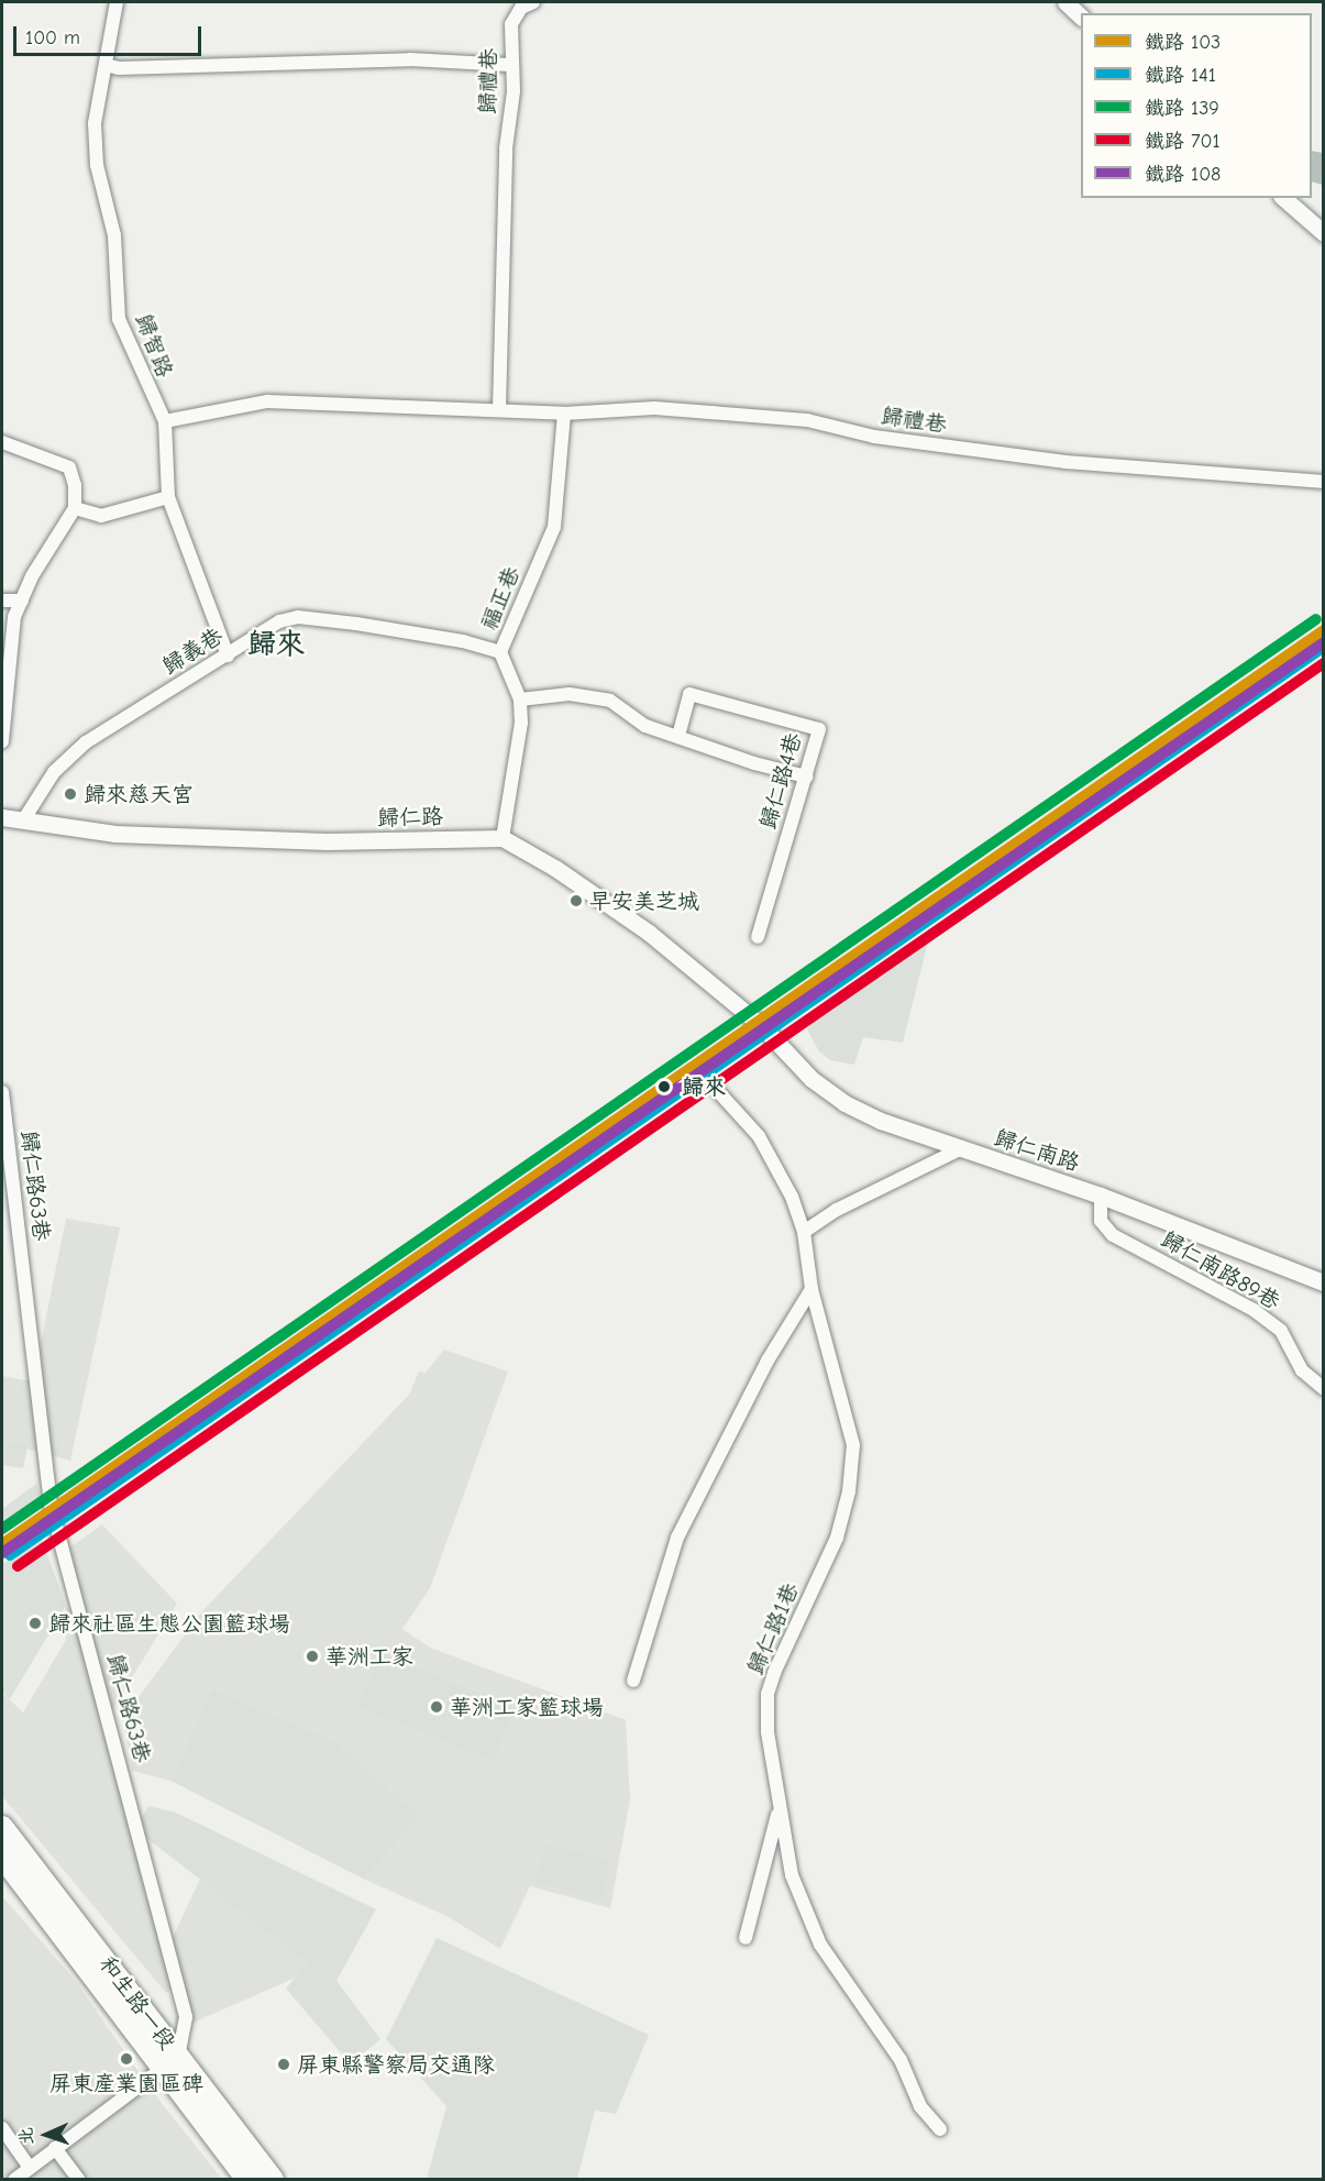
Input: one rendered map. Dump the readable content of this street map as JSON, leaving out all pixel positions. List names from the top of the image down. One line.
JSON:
{"streets":{"main road":["和生路一段"],"street":["歸禮巷","歸智路","福正巷","歸義巷","歸仁路4巷","歸仁路","歸仁南路","歸仁路63巷","歸仁南路89巷","歸仁路1巷"]},"crossings":[["歸禮巷","歸智路"],["歸禮巷","福正巷"],["歸智路","歸義巷"],["福正巷","歸義巷"],["福正巷","歸仁路"],["福正巷","歸仁南路"],["歸義巷","歸仁路"],["歸仁路","歸仁南路"],["歸仁南路","歸仁南路89巷"],["歸仁路63巷","和生路一段"]],"districts":["歸來"],"places":["歸來慈天宮","早安美芝城","歸來","歸來社區生態公園籃球場","華洲工家","華洲工家籃球場","屏東產業園區碑","屏東縣警察局交通隊"],"lines":["rail line 139","rail line 103","rail line 108","rail line 141","rail line 701"],"legend":["鐵路 103","鐵路 141","鐵路 139","鐵路 701","鐵路 108"],"scale_bar":"100 m","north":"left"}
